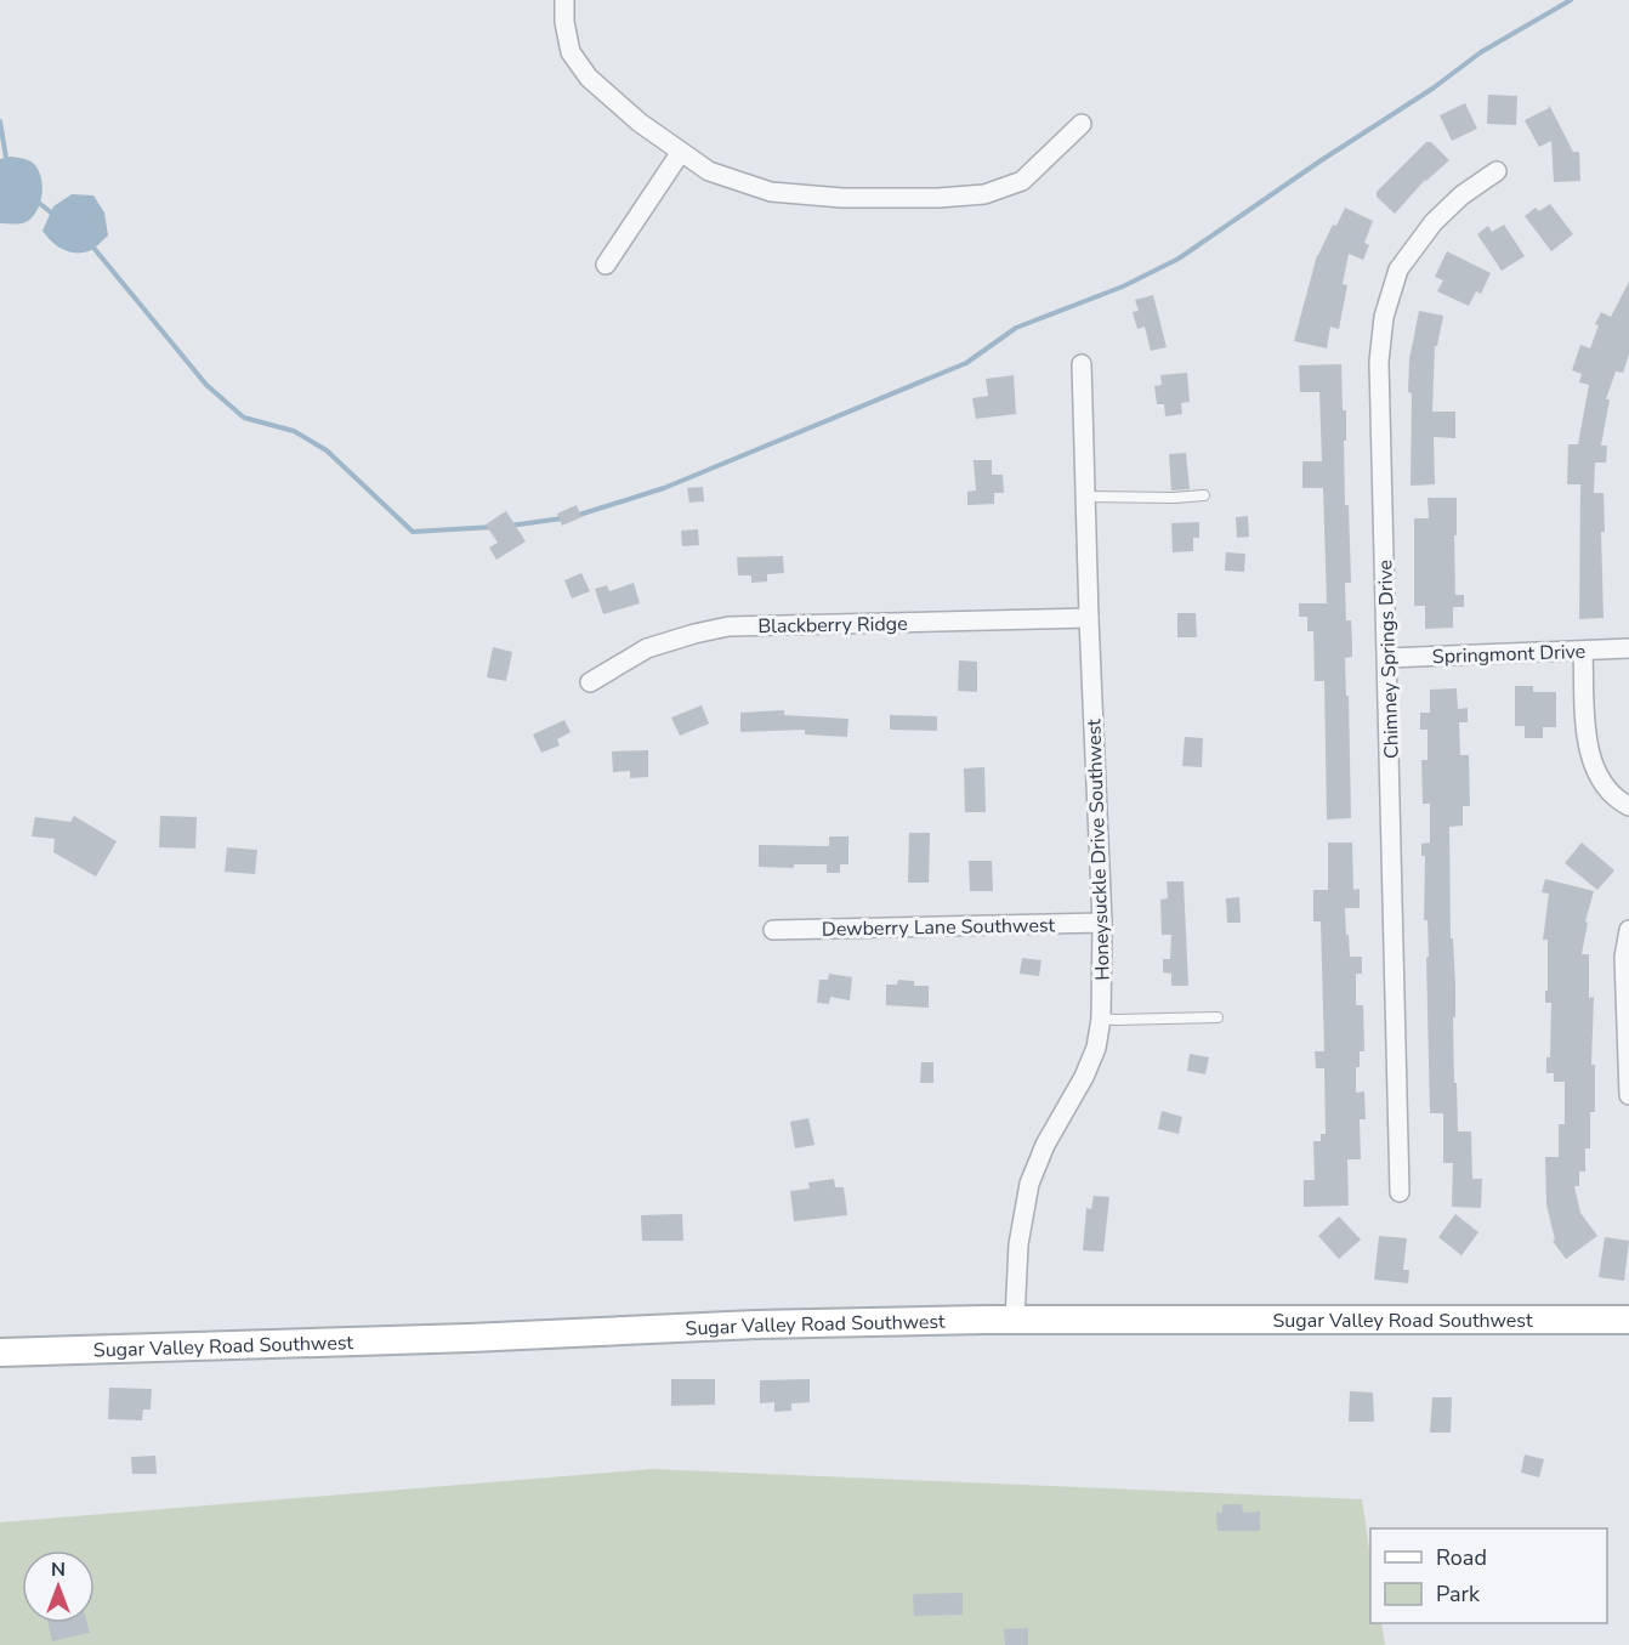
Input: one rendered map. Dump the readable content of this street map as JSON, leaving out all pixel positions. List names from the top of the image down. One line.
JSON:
{"streets":{"street":["Blackberry Ridge","Springmont Drive","Chimney Springs Drive","Honeysuckle Drive Southwest","Dewberry Lane Southwest","Sugar Valley Road Southwest"]},"crossings":[["Blackberry Ridge","Honeysuckle Drive Southwest"],["Springmont Drive","Chimney Springs Drive"],["Honeysuckle Drive Southwest","Dewberry Lane Southwest"],["Honeysuckle Drive Southwest","Sugar Valley Road Southwest"]],"legend":["Road","Park"],"north":"top"}
